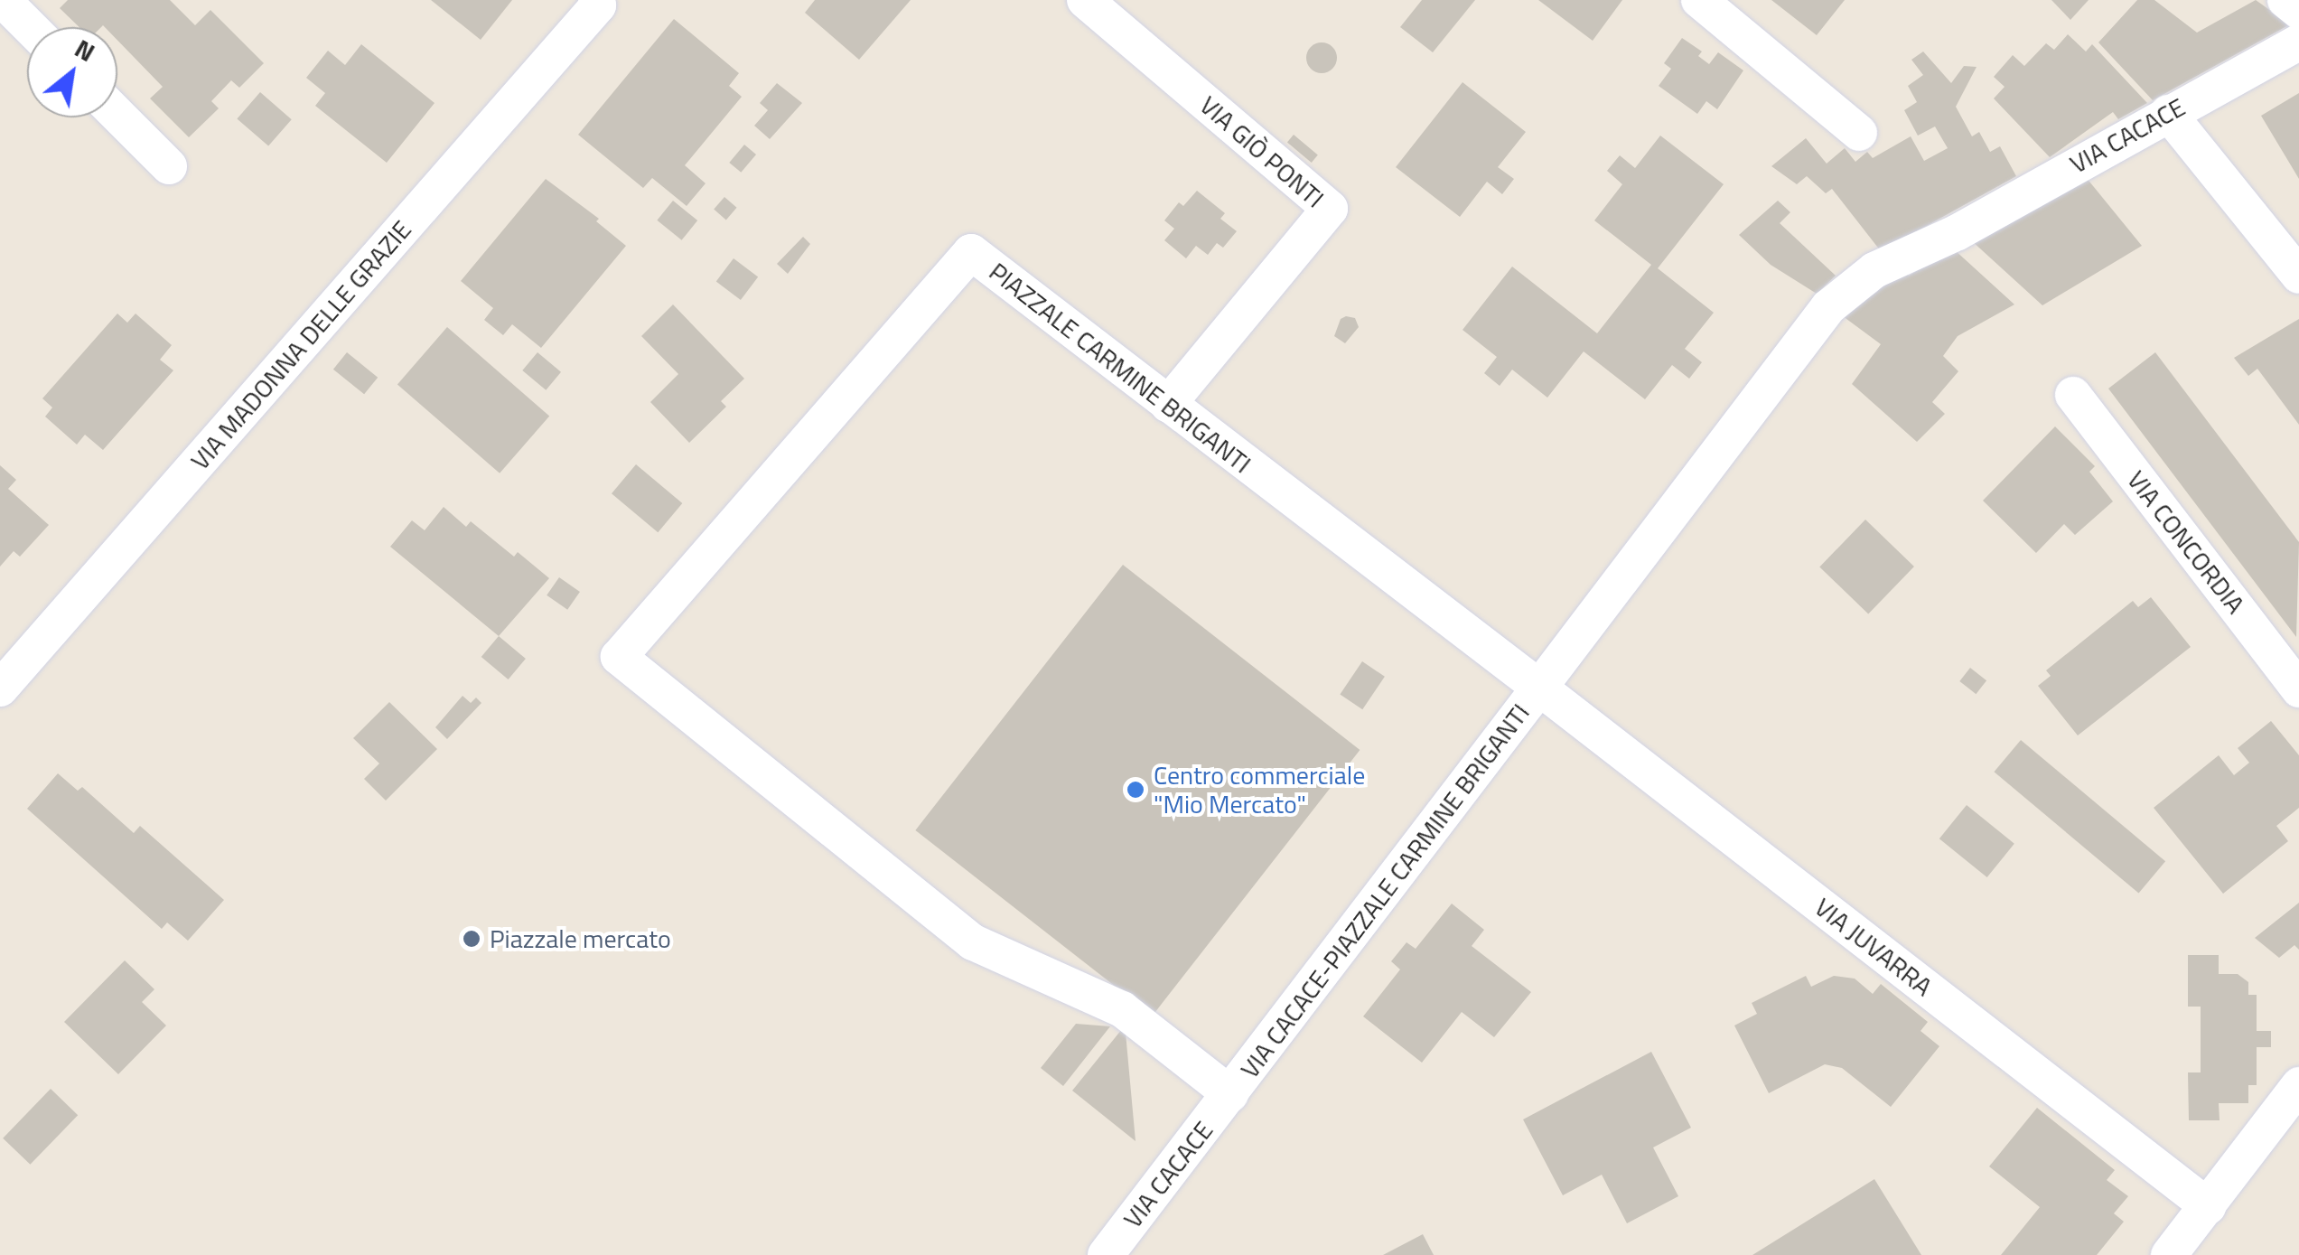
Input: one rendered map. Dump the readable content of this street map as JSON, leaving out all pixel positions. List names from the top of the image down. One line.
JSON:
{"streets":{"street":["VIA CACACE","VIA GIÒ PONTI","VIA MADONNA DELLE GRAZIE","PIAZZALE CARMINE BRIGANTI","VIA CONCORDIA","VIA CACACE-PIAZZALE CARMINE BRIGANTI","VIA JUVARRA"]},"crossings":[["VIA CACACE","PIAZZALE CARMINE BRIGANTI"],["VIA CACACE","VIA CACACE-PIAZZALE CARMINE BRIGANTI"],["VIA CACACE","VIA JUVARRA"],["VIA GIÒ PONTI","PIAZZALE CARMINE BRIGANTI"],["PIAZZALE CARMINE BRIGANTI","VIA CACACE-PIAZZALE CARMINE BRIGANTI"],["PIAZZALE CARMINE BRIGANTI","VIA JUVARRA"],["VIA CACACE-PIAZZALE CARMINE BRIGANTI","VIA JUVARRA"]],"places":["Centro commerciale \"Mio Mercato\"","Piazzale mercato"],"north":"top right"}
